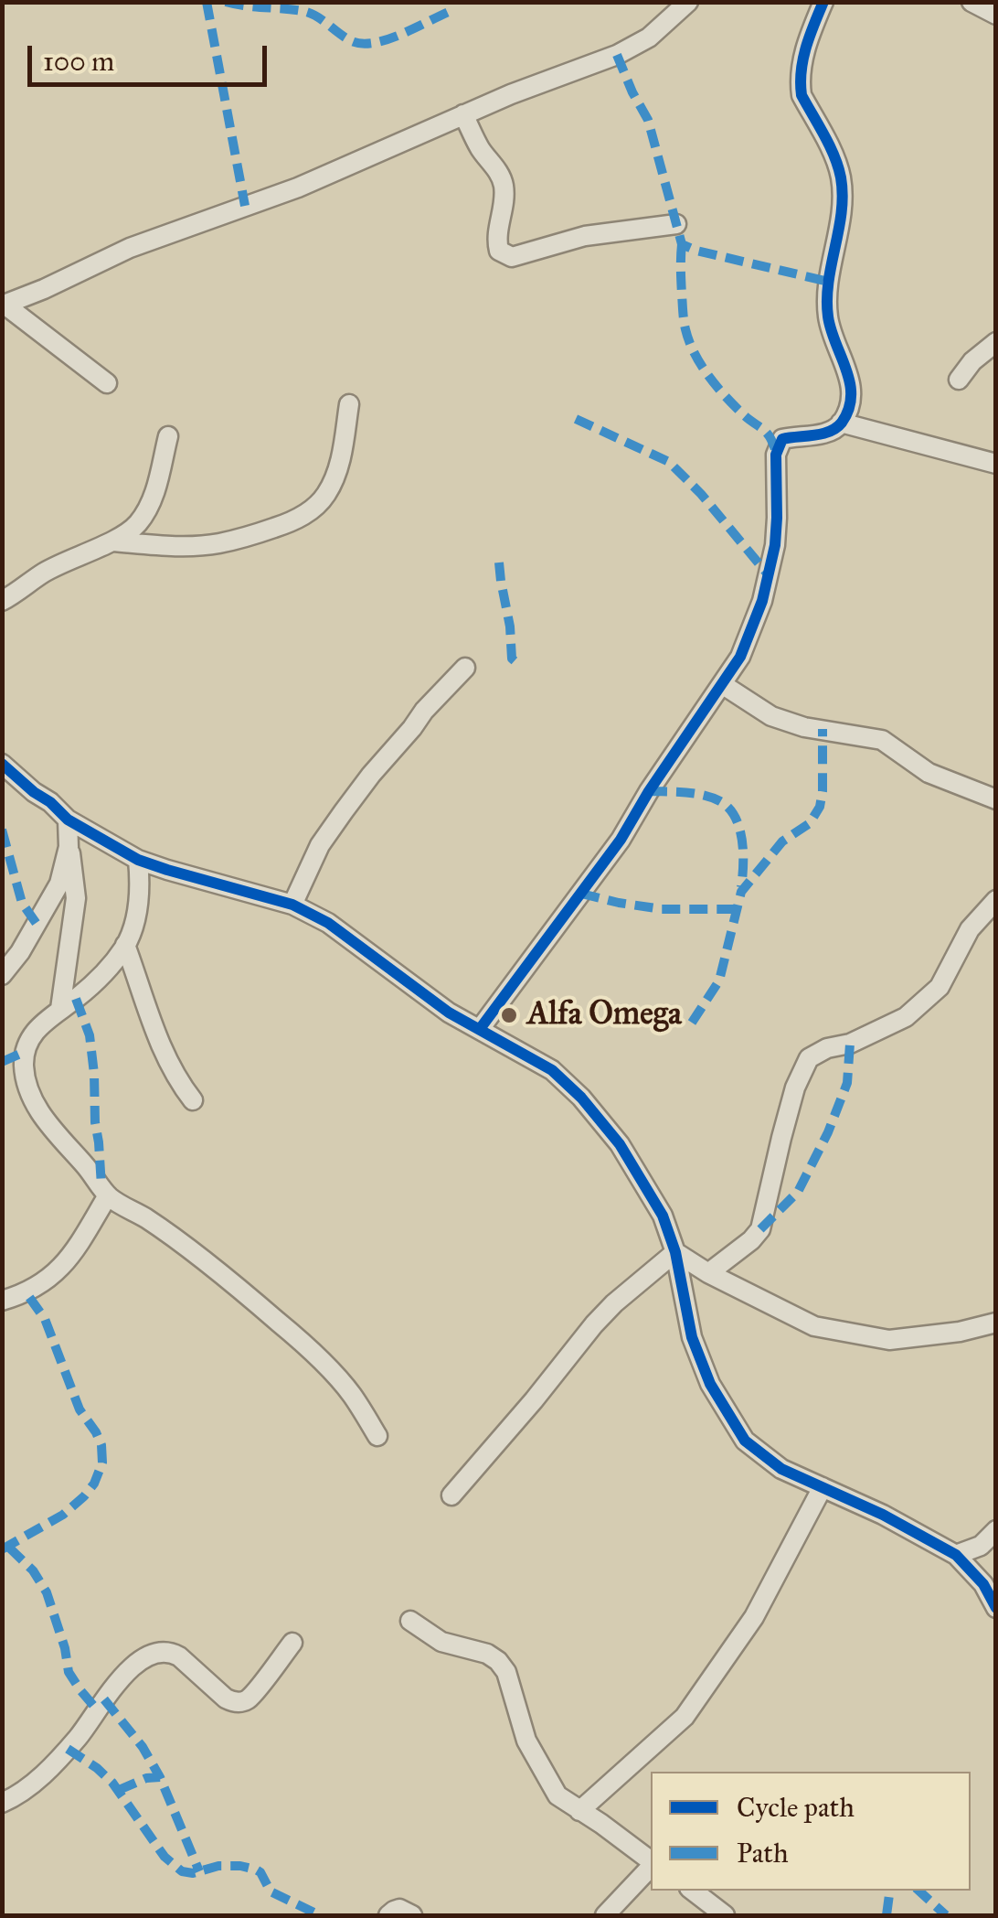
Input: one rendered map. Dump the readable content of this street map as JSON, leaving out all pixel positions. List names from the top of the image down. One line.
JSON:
{"places":["Alfa Omega"],"legend":["Cycle path","Path"],"scale_bar":"100 m"}
